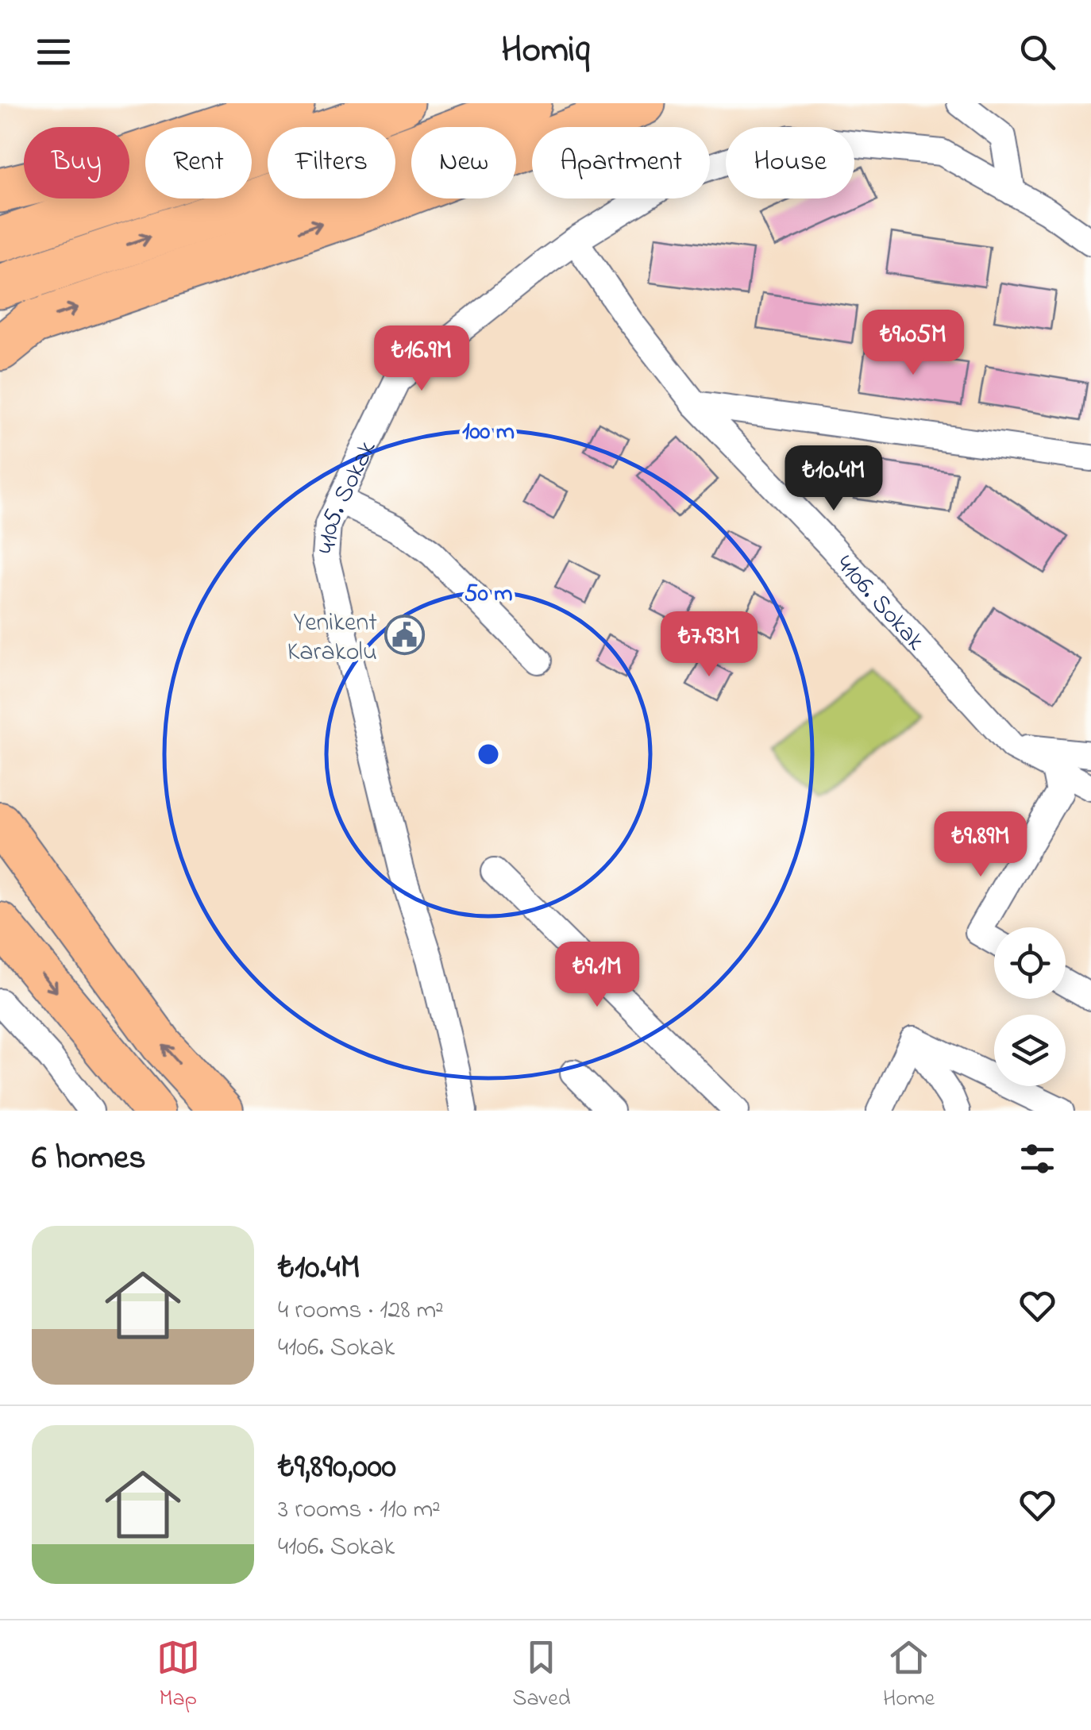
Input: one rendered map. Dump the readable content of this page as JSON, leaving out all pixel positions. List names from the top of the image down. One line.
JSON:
{"streets":{"street":["4105. Sokak","4106. Sokak"]},"crossings":[["4105. Sokak","4106. Sokak"]],"places":{"public building":["Yenikent Karakolu"]},"page":{"header":"Homiq","chip":["Buy","Rent","Filters","New","Apartment","House"],"price":["₺9.05M","₺16.9M","₺10.4M","₺7.93M","₺9.89M","₺9.1M"],"heading":"6 homes","list":[{"name":"₺10.4M","note":"4 rooms · 128 m² · 4106. Sokak"},{"name":"₺9,890,000","note":"3 rooms · 110 m² · 4106. Sokak"}],"tabs":["Map","Saved","Home"]},"rings":["100 m","50 m"]}
